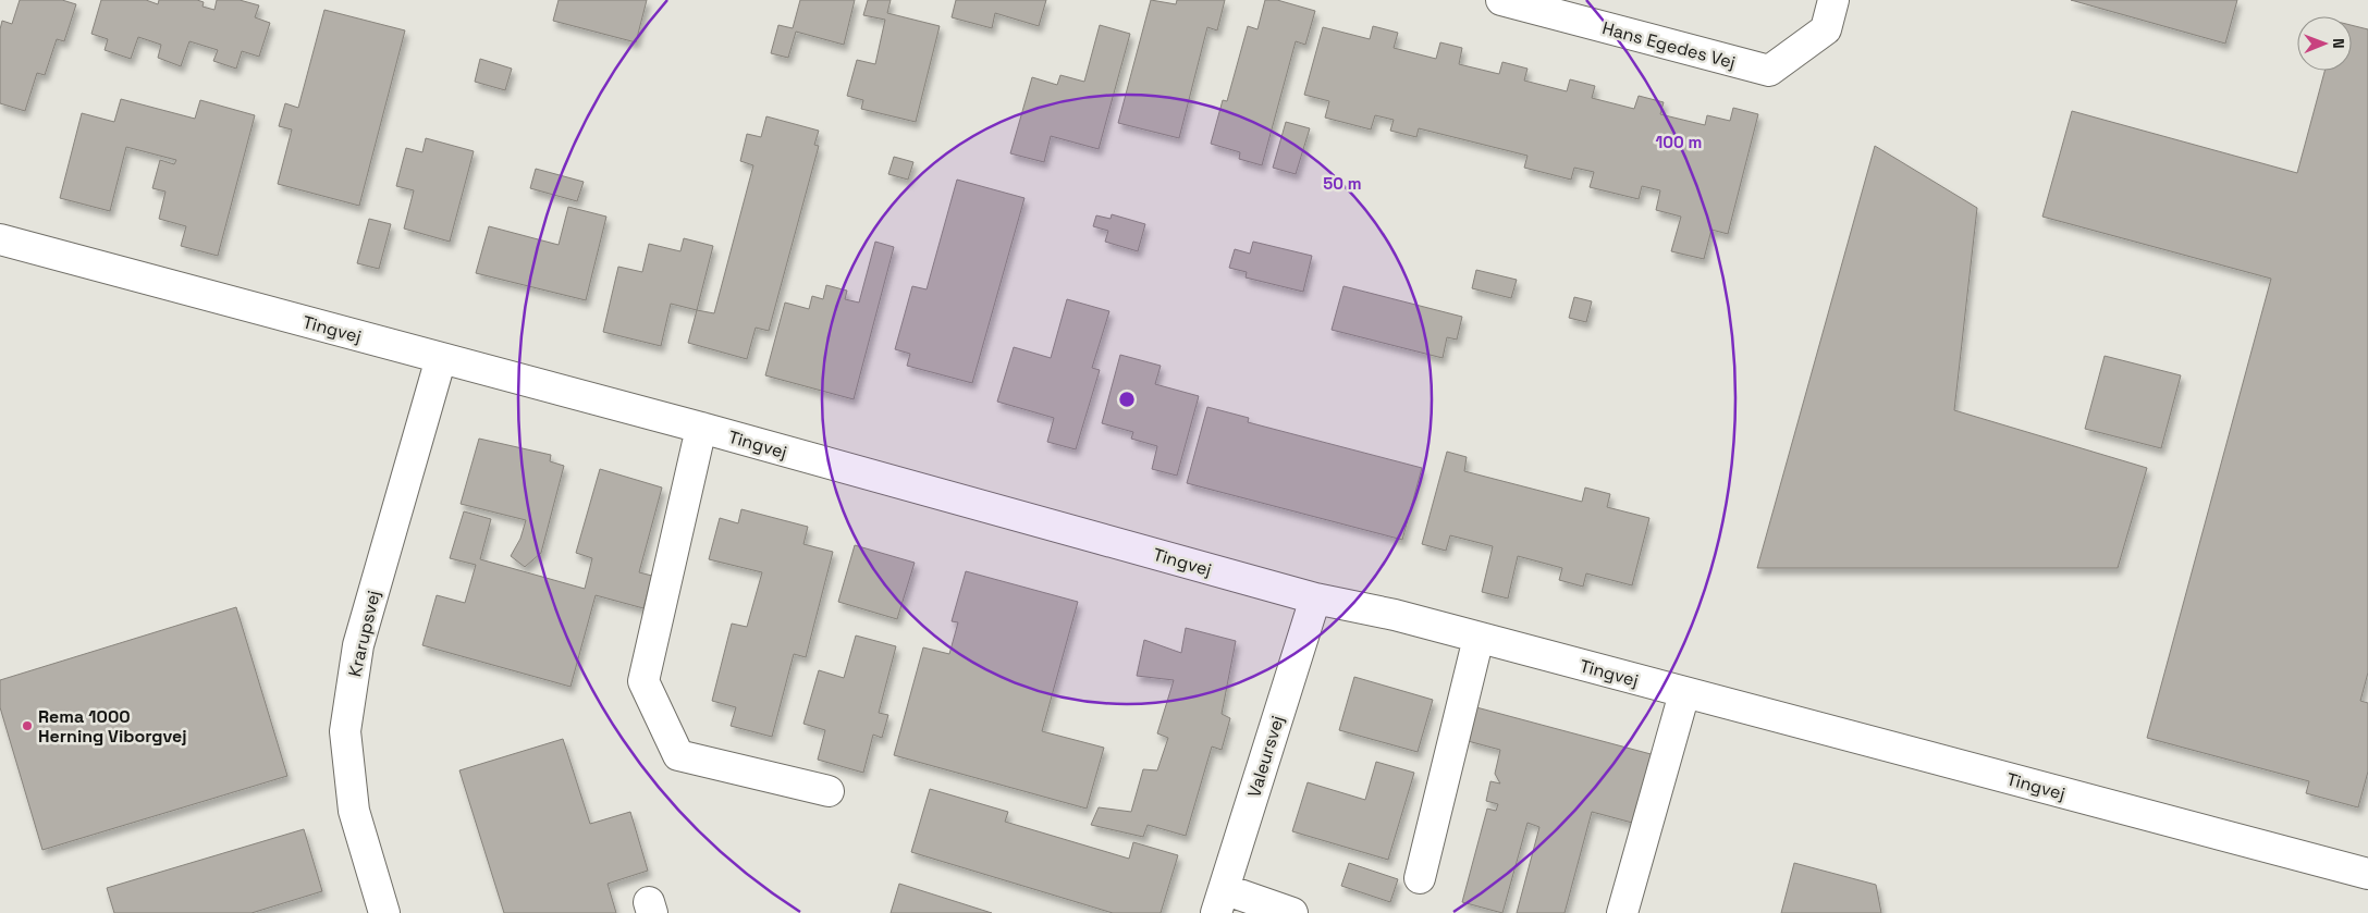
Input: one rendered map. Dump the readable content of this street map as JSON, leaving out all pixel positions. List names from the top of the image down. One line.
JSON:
{"streets":{"street":["Hans Egedes Vej","Tingvej","Krarupsvej","Valeursvej"]},"crossings":[["Tingvej","Krarupsvej"],["Tingvej","Valeursvej"]],"places":["Rema 1000 Herning Viborgvej"],"north":"right","rings":["100 m","50 m"]}
